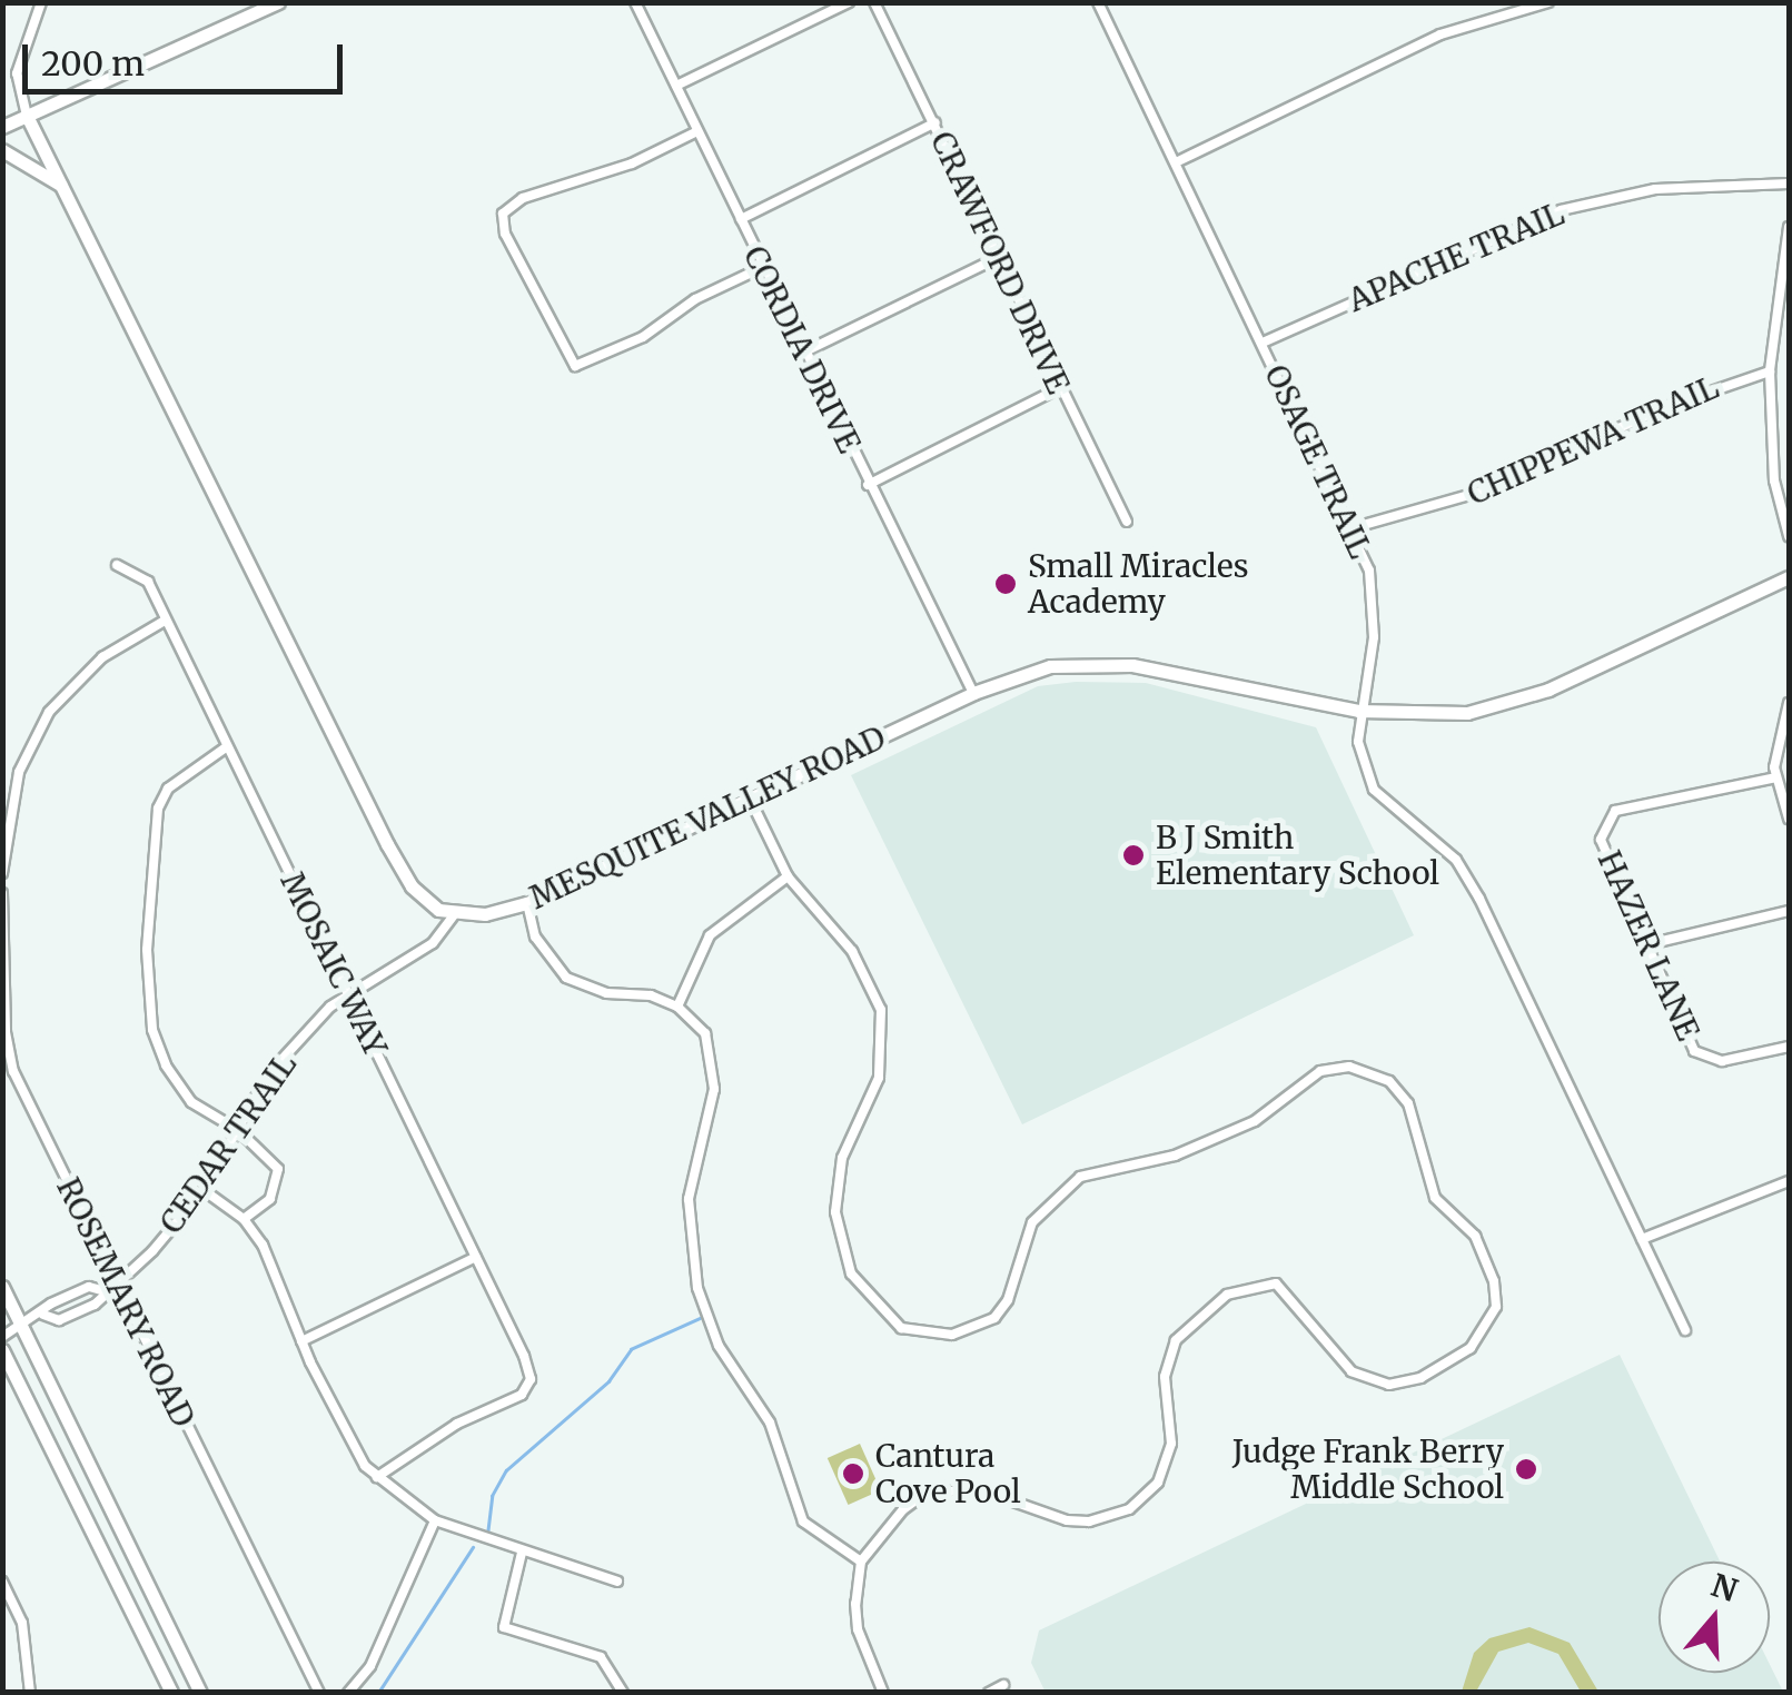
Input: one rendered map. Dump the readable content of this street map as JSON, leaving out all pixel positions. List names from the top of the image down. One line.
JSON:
{"streets":{"street":["APACHE TRAIL","CRAWFORD DRIVE","CORDIA DRIVE","CHIPPEWA TRAIL","OSAGE TRAIL","MESQUITE VALLEY ROAD","HAZER LANE","MOSAIC WAY","CEDAR TRAIL","ROSEMARY ROAD"]},"crossings":[["APACHE TRAIL","OSAGE TRAIL"],["CORDIA DRIVE","MESQUITE VALLEY ROAD"],["CHIPPEWA TRAIL","OSAGE TRAIL"],["OSAGE TRAIL","MESQUITE VALLEY ROAD"],["MESQUITE VALLEY ROAD","CEDAR TRAIL"],["MOSAIC WAY","CEDAR TRAIL"],["CEDAR TRAIL","ROSEMARY ROAD"]],"places":["Small Miracles Academy","B J Smith Elementary School","Judge Frank Berry Middle School","Cantura Cove Pool"],"scale_bar":"200 m","north":"top"}
